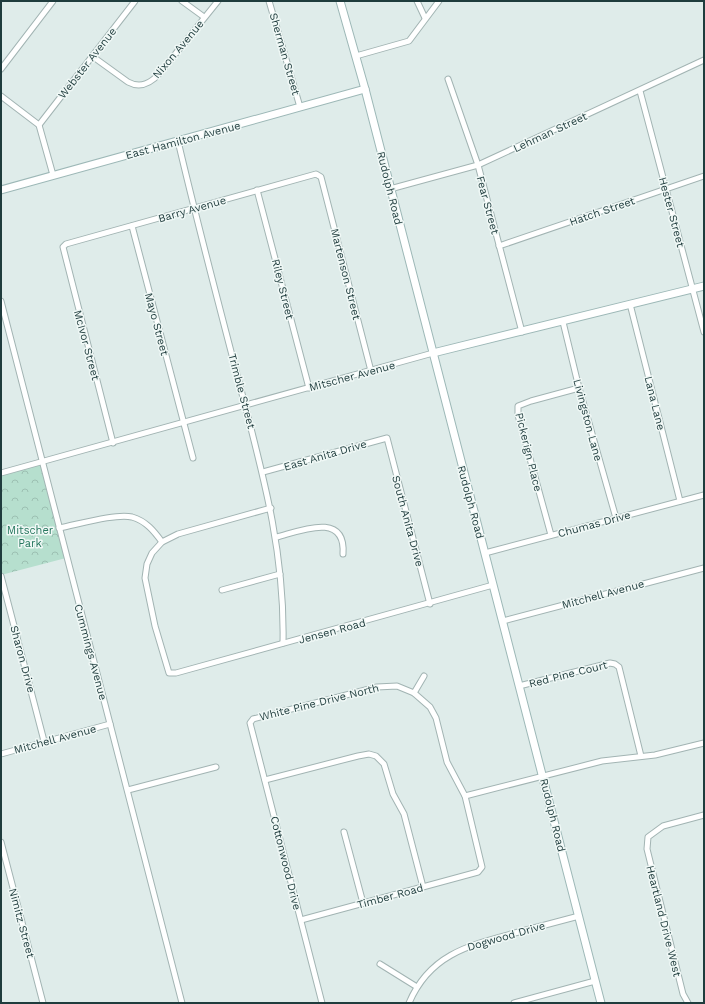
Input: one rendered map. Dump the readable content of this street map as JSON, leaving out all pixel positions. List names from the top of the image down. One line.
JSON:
{"streets":{"street":["Nixon Avenue","Sherman Street","Webster Avenue","Lehman Street","East Hamilton Avenue","Rudolph Road","Fear Street","Barry Avenue","Hatch Street","Hester Street","Martenson Street","Riley Street","Mayo Street","McIvor Street","Mitscher Avenue","Trimble Street","Lana Lane","Livingston Lane","Pickerign Place","East Anita Drive","South Anita Drive","Chumas Drive","Mitchell Avenue","Jensen Road","Cummings Avenue","Sharon Drive","Red Pine Court","White Pine Drive North","Cottonwood Drive","Timber Road","Heartland Drive West","Nimitz Street","Dogwood Drive"]},"crossings":[["Nixon Avenue","Webster Avenue"],["Sherman Street","East Hamilton Avenue"],["Lehman Street","Rudolph Road"],["Lehman Street","Fear Street"],["Lehman Street","Hester Street"],["East Hamilton Avenue","Rudolph Road"],["East Hamilton Avenue","Trimble Street"],["Rudolph Road","Mitscher Avenue"],["Rudolph Road","Chumas Drive"],["Rudolph Road","Mitchell Avenue"],["Rudolph Road","Jensen Road"],["Rudolph Road","Red Pine Court"],["Rudolph Road","Dogwood Drive"],["Fear Street","Hatch Street"],["Fear Street","Mitscher Avenue"],["Barry Avenue","Martenson Street"],["Barry Avenue","Riley Street"],["Barry Avenue","Mayo Street"],["Barry Avenue","McIvor Street"],["Barry Avenue","Trimble Street"],["Hatch Street","Hester Street"],["Hester Street","Mitscher Avenue"],["Martenson Street","Mitscher Avenue"],["Riley Street","Mitscher Avenue"],["Mayo Street","Mitscher Avenue"],["McIvor Street","Mitscher Avenue"],["Mitscher Avenue","Trimble Street"],["Mitscher Avenue","Lana Lane"],["Mitscher Avenue","Livingston Lane"],["Mitscher Avenue","Cummings Avenue"],["Trimble Street","East Anita Drive"],["Trimble Street","Jensen Road"],["Lana Lane","Chumas Drive"],["Livingston Lane","Pickerign Place"],["Livingston Lane","Chumas Drive"],["Pickerign Place","Chumas Drive"],["East Anita Drive","South Anita Drive"],["South Anita Drive","Jensen Road"],["Mitchell Avenue","Cummings Avenue"],["Mitchell Avenue","Sharon Drive"],["White Pine Drive North","Cottonwood Drive"],["Cottonwood Drive","Timber Road"]],"parks":["Mitscher Park"]}
